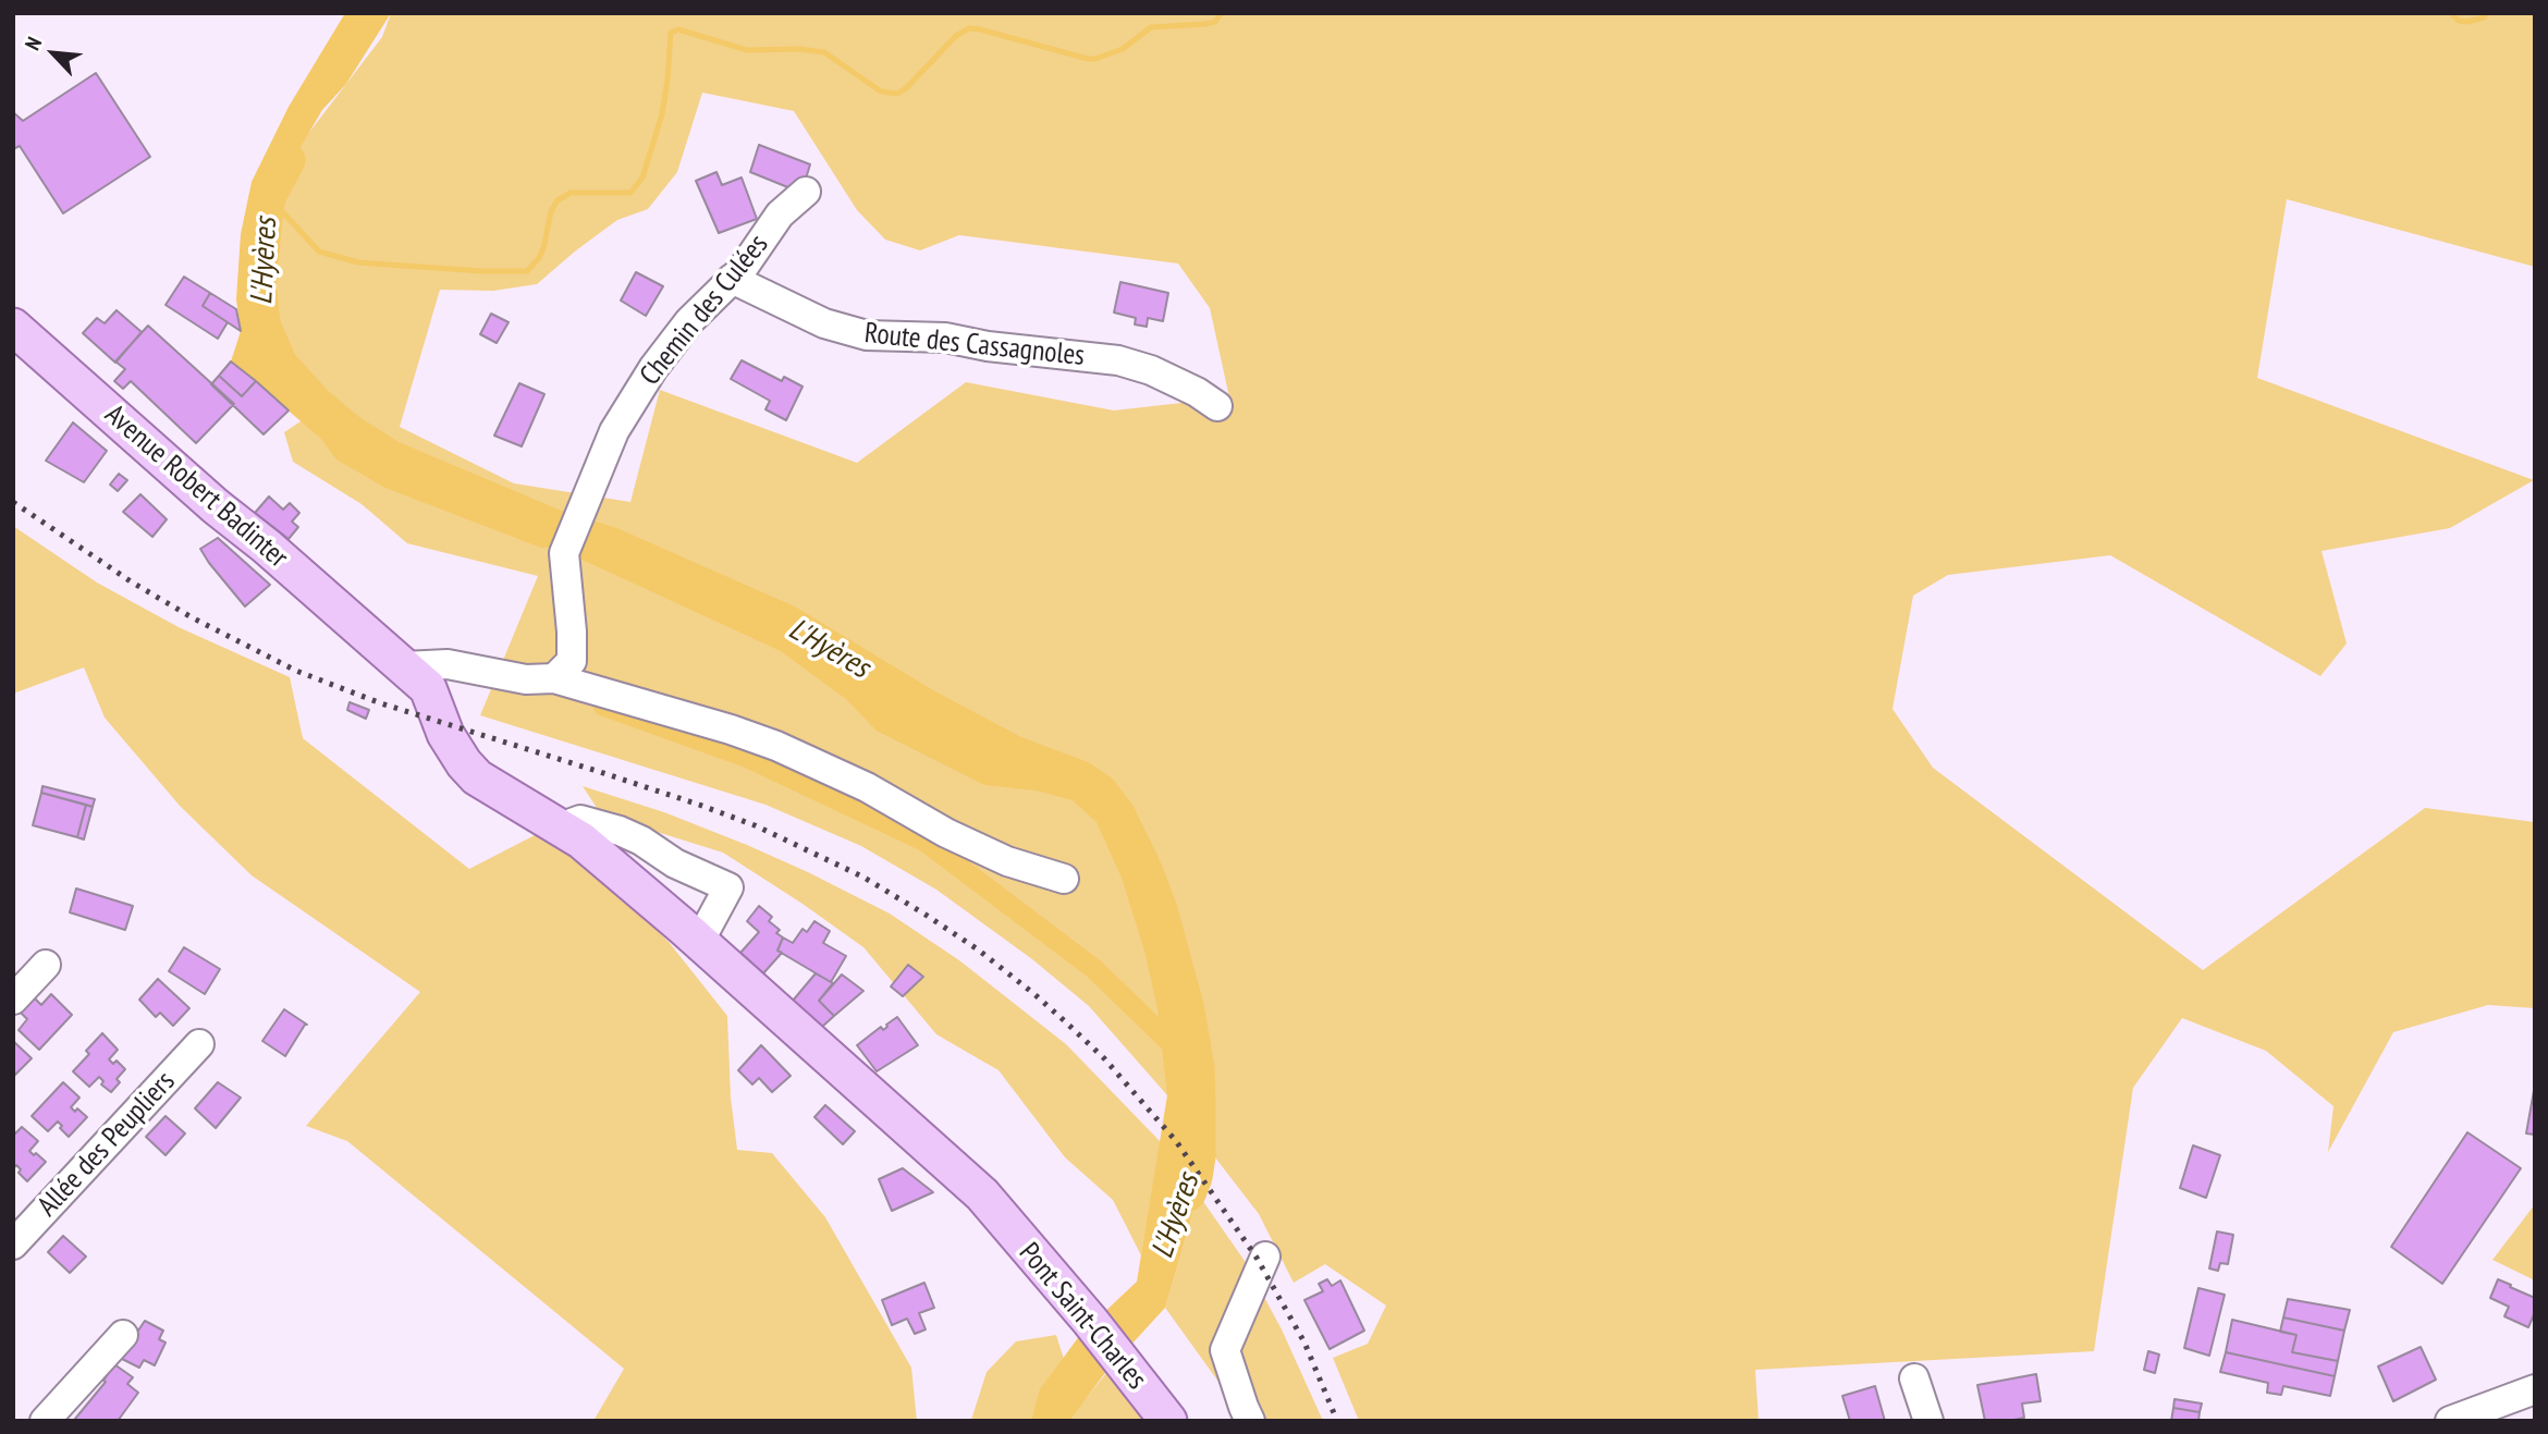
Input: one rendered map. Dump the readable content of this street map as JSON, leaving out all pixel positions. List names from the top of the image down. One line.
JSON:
{"streets":{"main road":["Avenue Robert Badinter","Pont Saint-Charles"],"street":["Chemin des Culées","Route des Cassagnoles","Allée des Peupliers"]},"crossings":[["Chemin des Culées","Route des Cassagnoles"],["Avenue Robert Badinter","Pont Saint-Charles"]],"water":["L'Hyères"],"north":"top left"}
